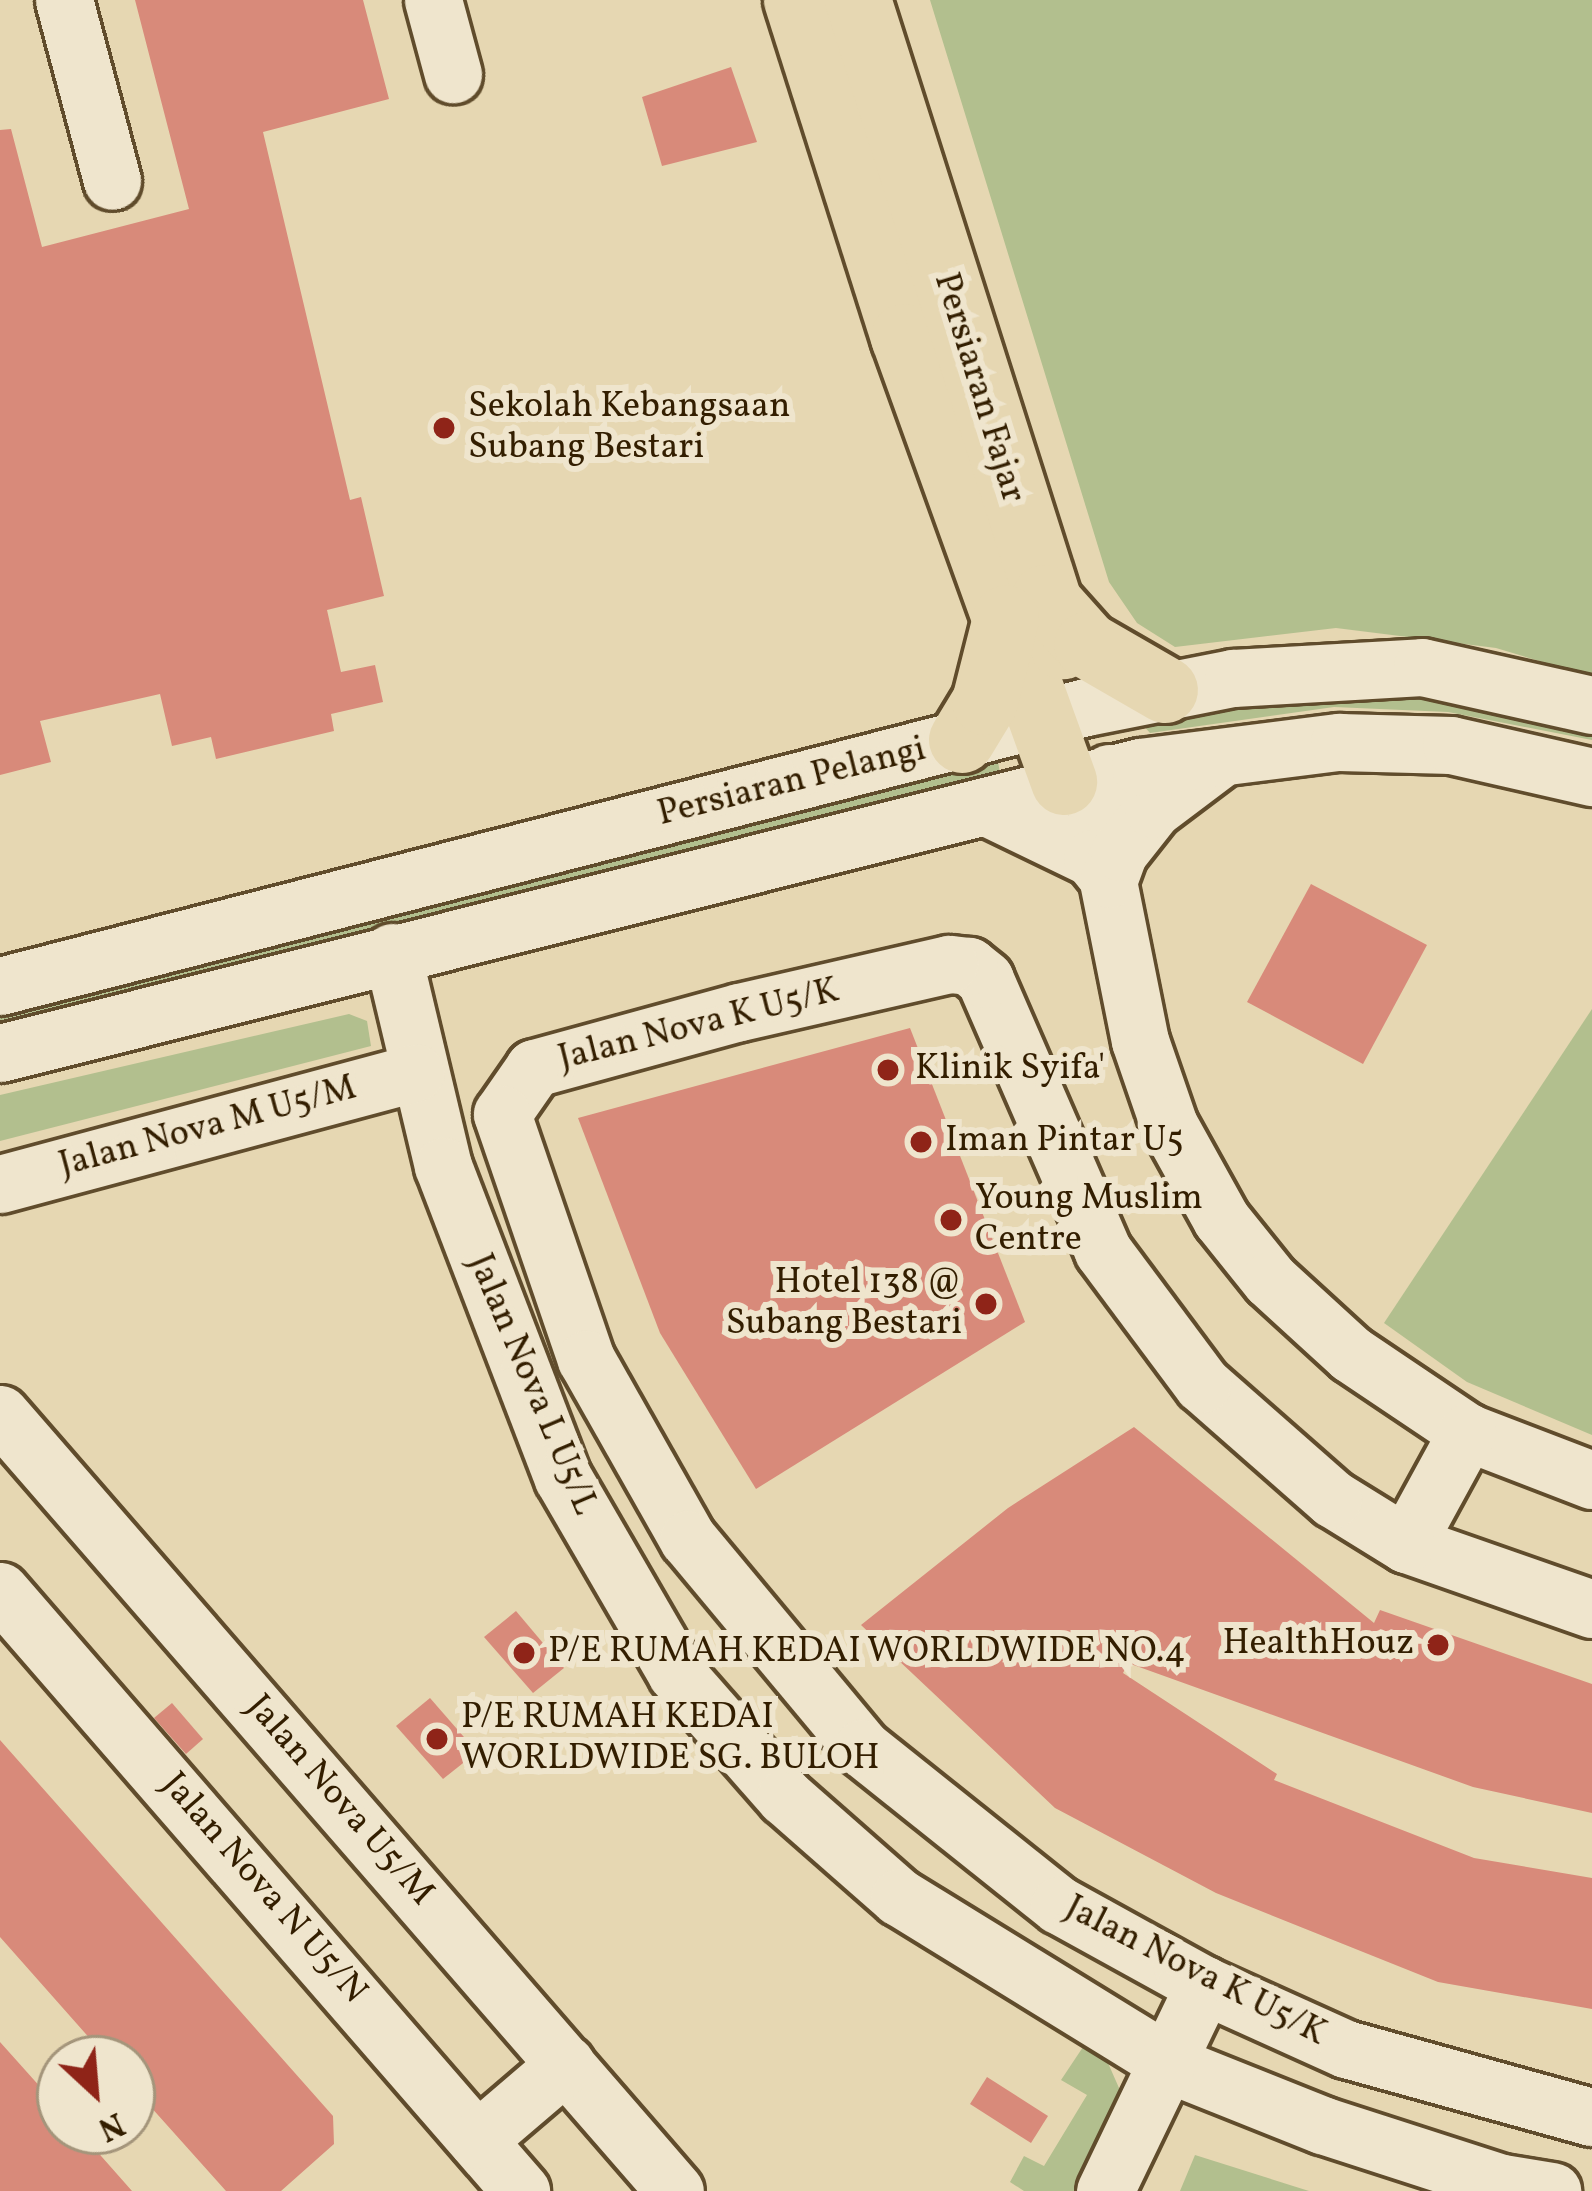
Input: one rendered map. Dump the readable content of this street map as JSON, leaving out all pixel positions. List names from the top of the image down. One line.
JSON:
{"streets":{"main road":["Persiaran Fajar"],"street":["Persiaran Pelangi","Jalan Nova K U5/K","Jalan Nova M U5/M","Jalan Nova L U5/L","Jalan Nova U5/M","Jalan Nova N U5/N"]},"crossings":[["Persiaran Pelangi","Jalan Nova L U5/L"],["Jalan Nova M U5/M","Jalan Nova L U5/L"]],"places":["Sekolah Kebangsaan Subang Bestari","Klinik Syifa'","Iman Pintar U5","Young Muslim Centre","Hotel 138 @ Subang Bestari","HealthHouz","P/E RUMAH KEDAI WORLDWIDE NO.4","P/E RUMAH KEDAI WORLDWIDE SG. BULOH"],"north":"bottom right"}
